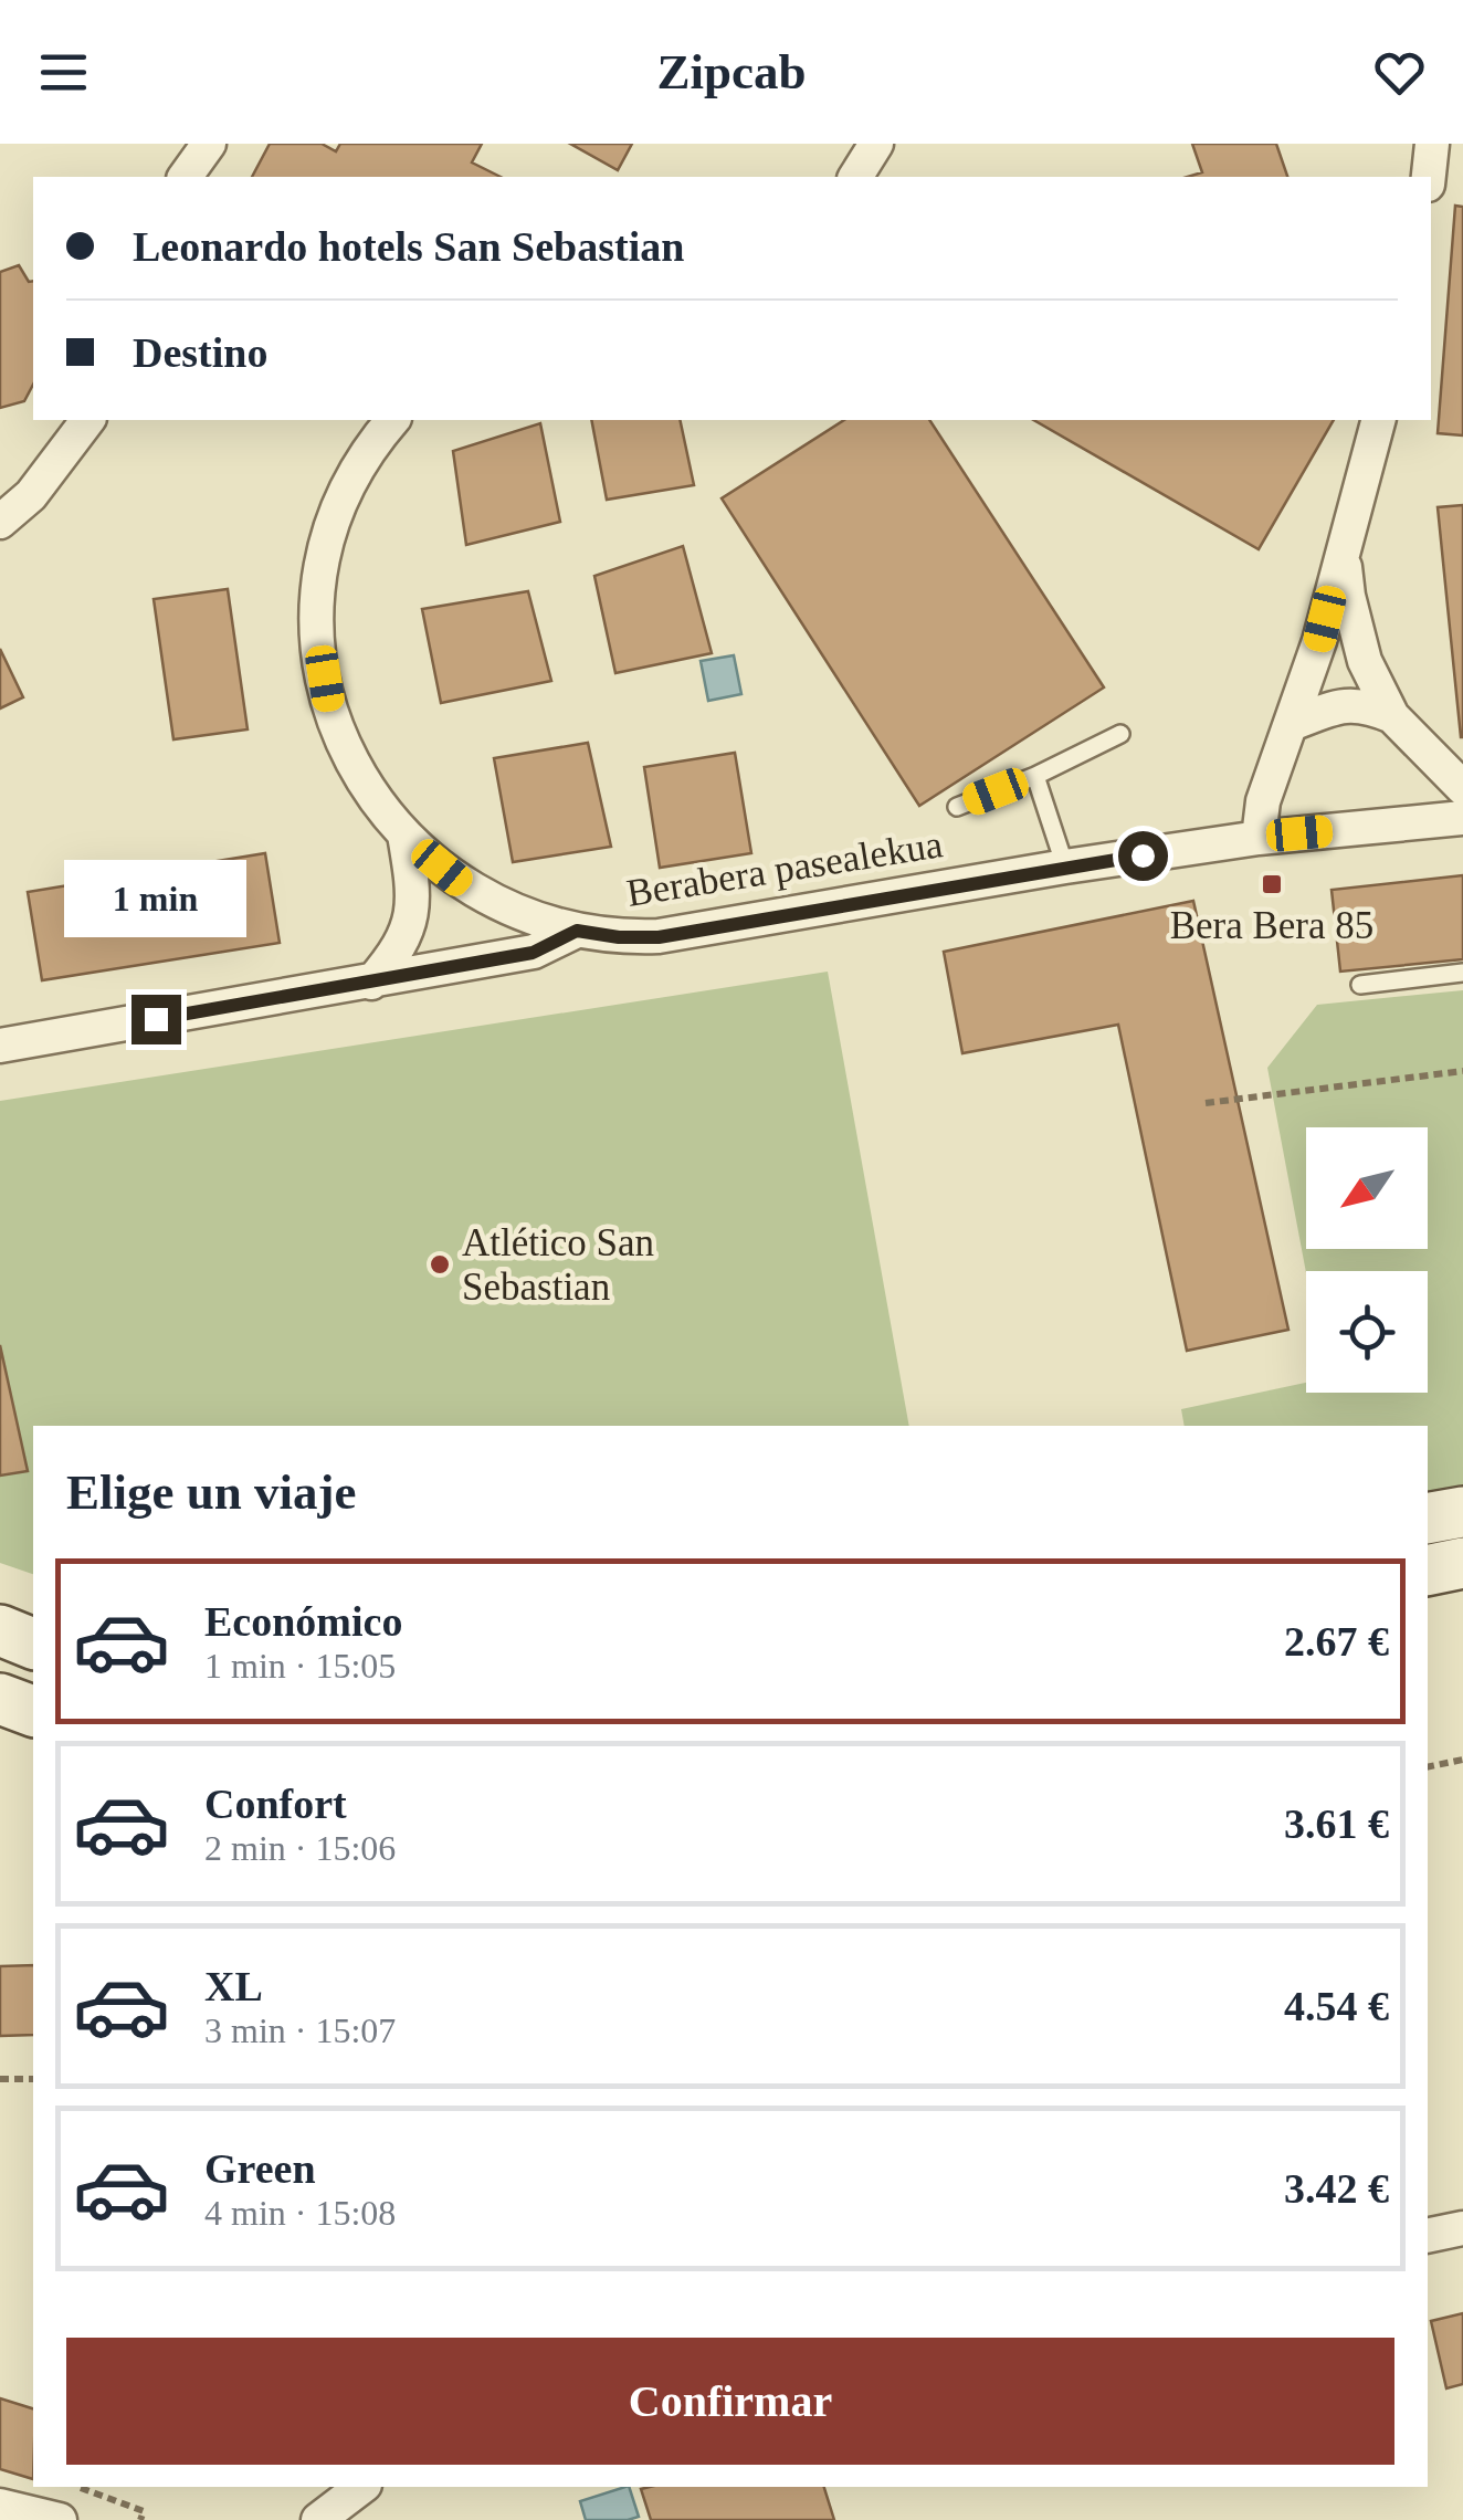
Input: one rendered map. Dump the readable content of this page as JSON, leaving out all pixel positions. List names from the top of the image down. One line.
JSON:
{"streets":{"street":["Berabera pasealekua"]},"places":{"transit":["Bera Bera 85"],"other":["Atlético San Sebastian"]},"north":"bottom left","page":{"header":"Zipcab","banner":["Leonardo hotels San Sebastian","Destino"],"bubble":"1 min","heading":"Elige un viaje","list":[{"name":"Económico","note":"1 min · 15:05","value":"2.67 €"},{"name":"Confort","note":"2 min · 15:06","value":"3.61 €"},{"name":"XL","note":"3 min · 15:07","value":"4.54 €"},{"name":"Green","note":"4 min · 15:08","value":"3.42 €"}],"buttons":"Confirmar"}}
